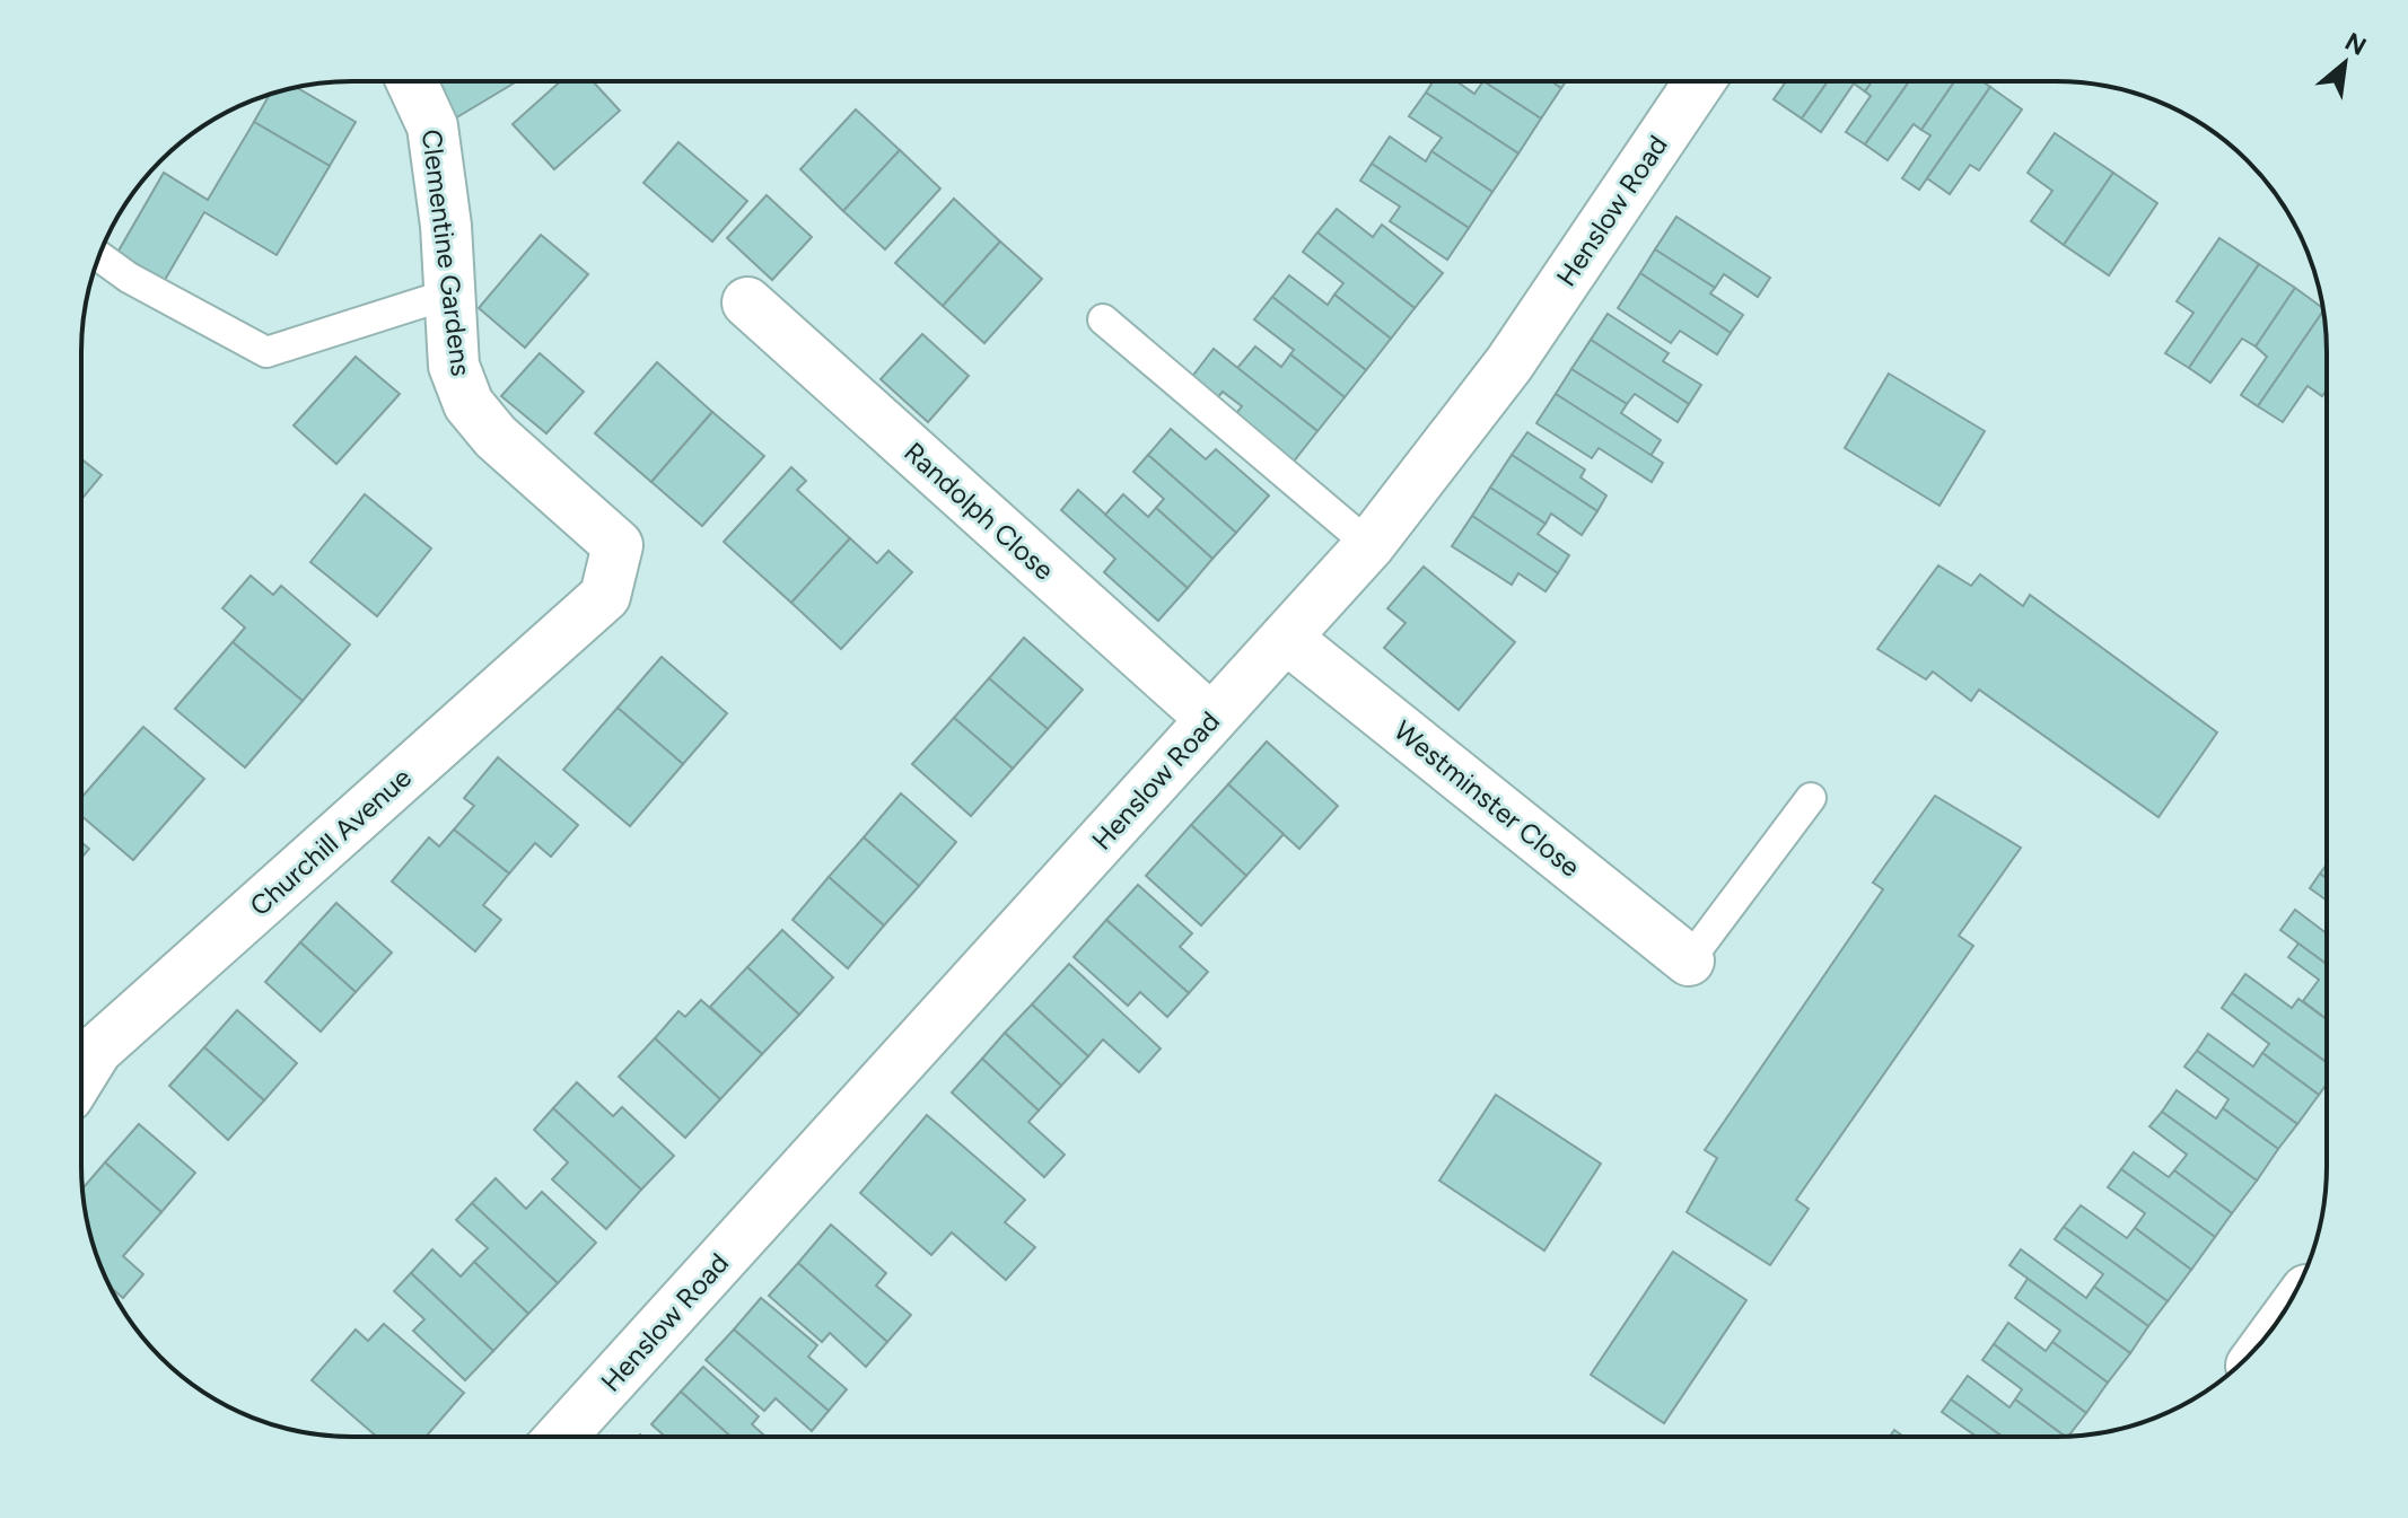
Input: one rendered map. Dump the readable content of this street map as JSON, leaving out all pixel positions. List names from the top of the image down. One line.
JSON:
{"streets":{"street":["Henslow Road","Clementine Gardens","Randolph Close","Westminster Close","Churchill Avenue"]},"crossings":[["Henslow Road","Randolph Close"],["Henslow Road","Westminster Close"],["Clementine Gardens","Churchill Avenue"]],"north":"top right"}
